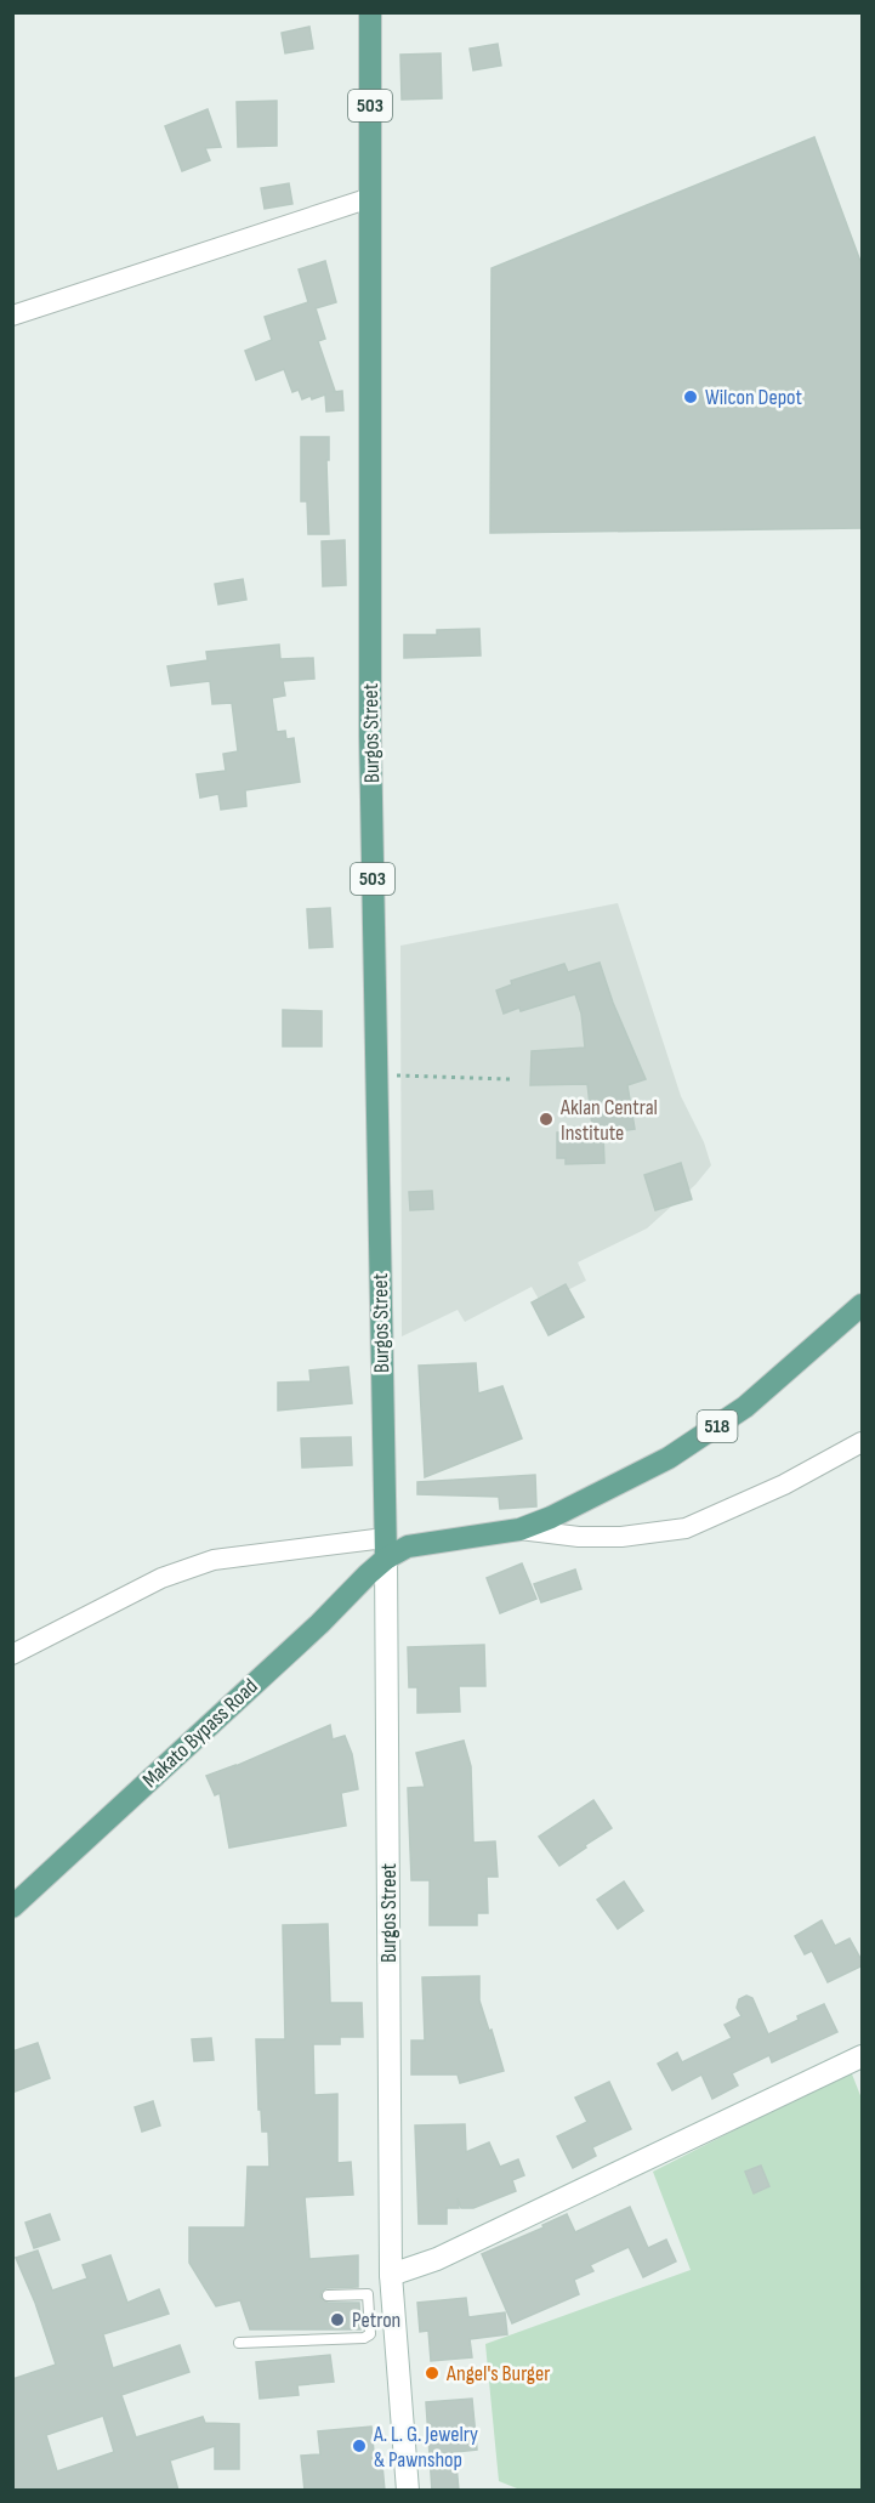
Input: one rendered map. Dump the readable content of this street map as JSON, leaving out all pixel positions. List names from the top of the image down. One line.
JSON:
{"streets":{"main road":["503","Burgos Street","518","Makato Bypass Road"]},"crossings":[["503","Burgos Street"],["Burgos Street","518"],["Burgos Street","Makato Bypass Road"],["518","Makato Bypass Road"]],"places":["Wilcon Depot","Aklan Central Institute","Petron","Angel's Burger","A. L. G. Jewelry & Pawnshop"]}
